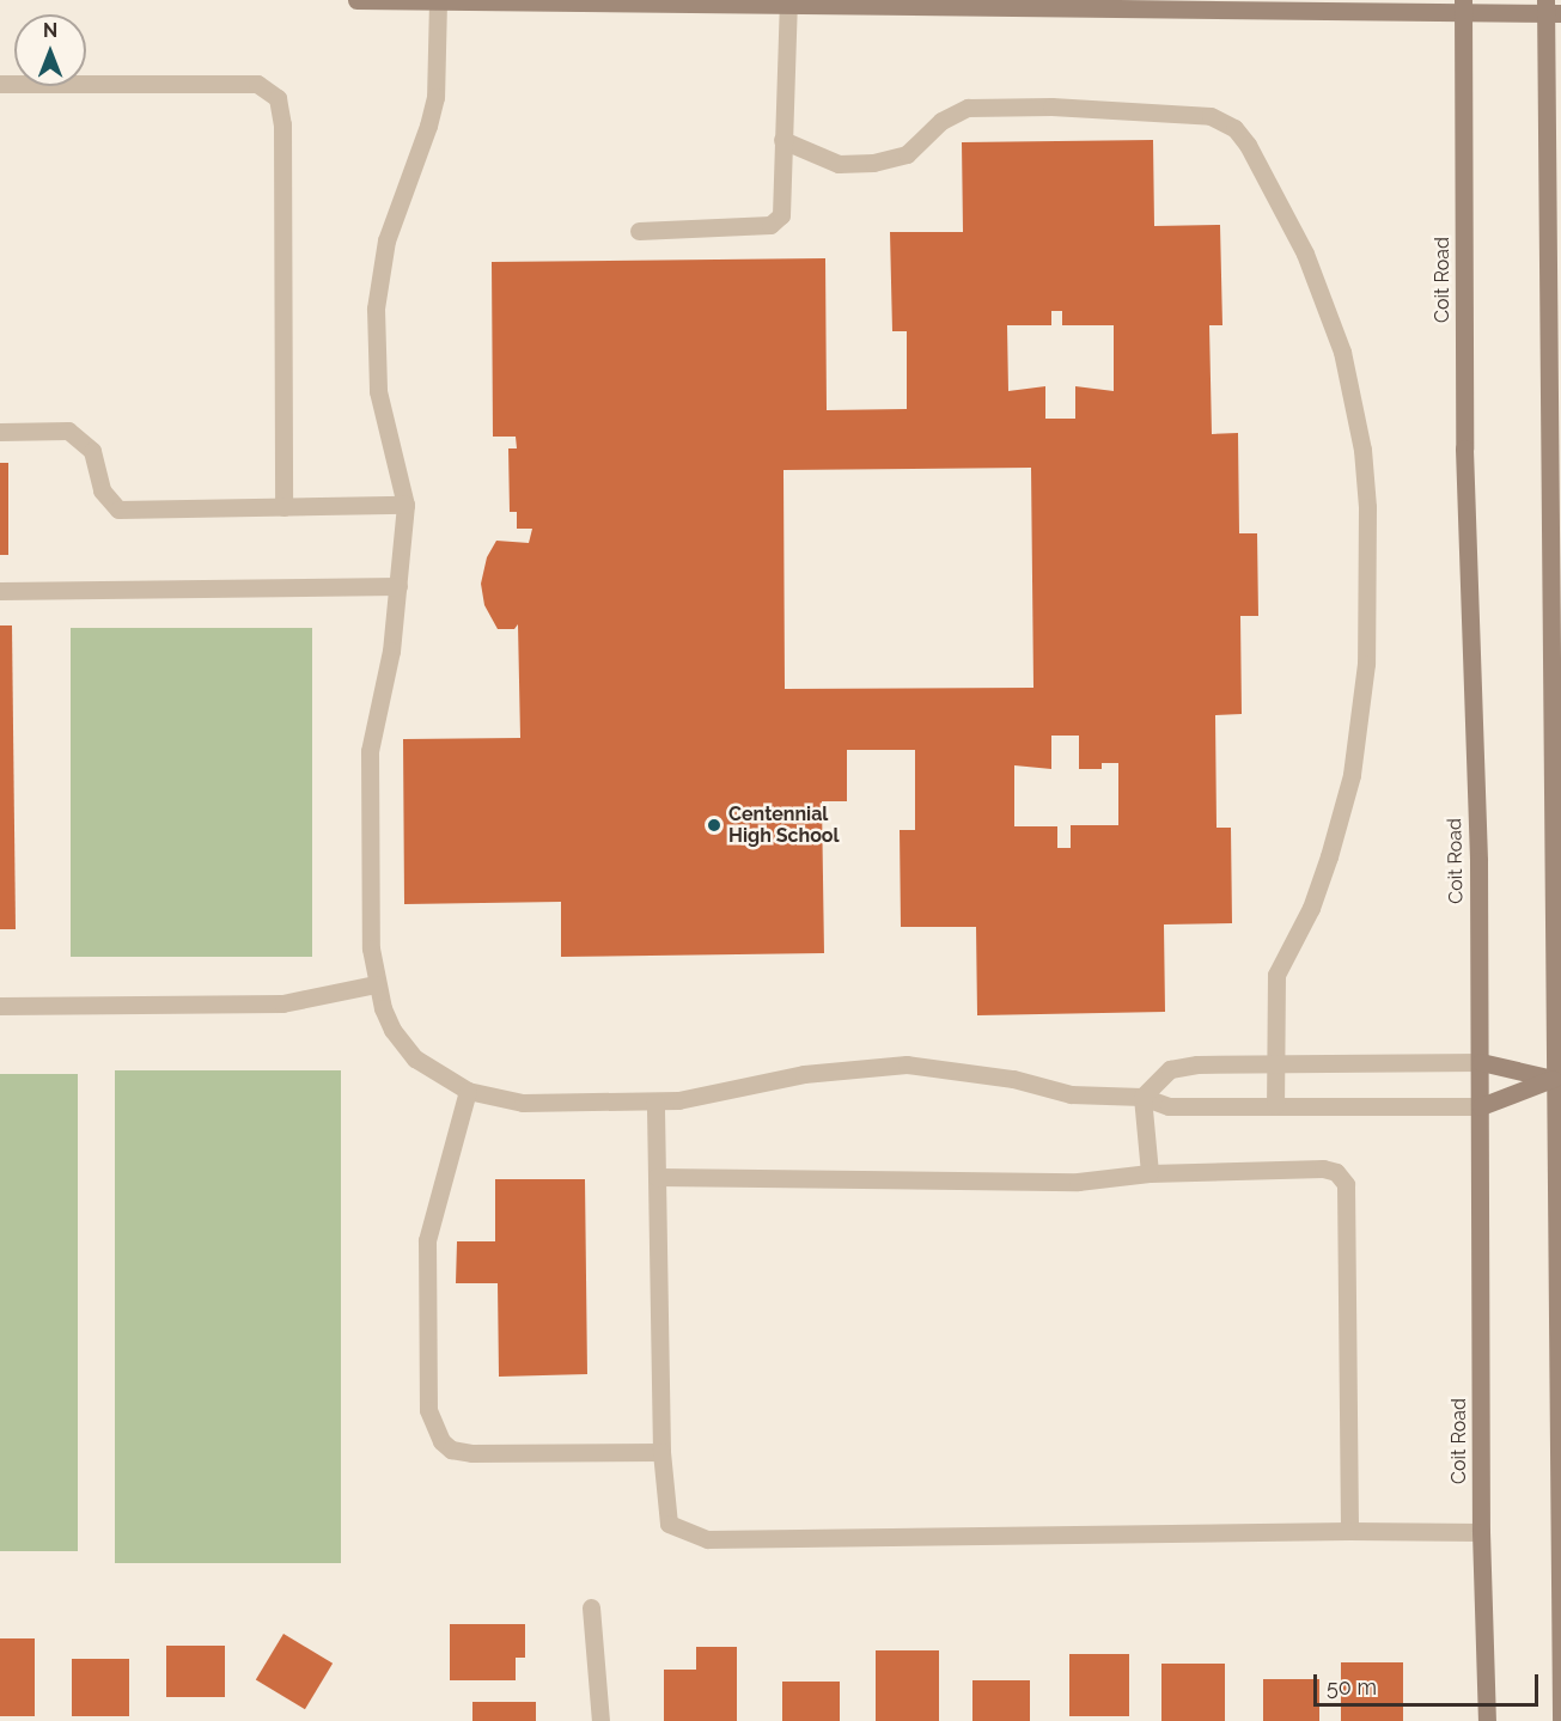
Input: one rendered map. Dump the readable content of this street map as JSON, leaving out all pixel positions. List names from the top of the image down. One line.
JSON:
{"streets":{"main road":["Coit Road"]},"places":["Centennial High School"],"scale_bar":"50 m","north":"top"}
